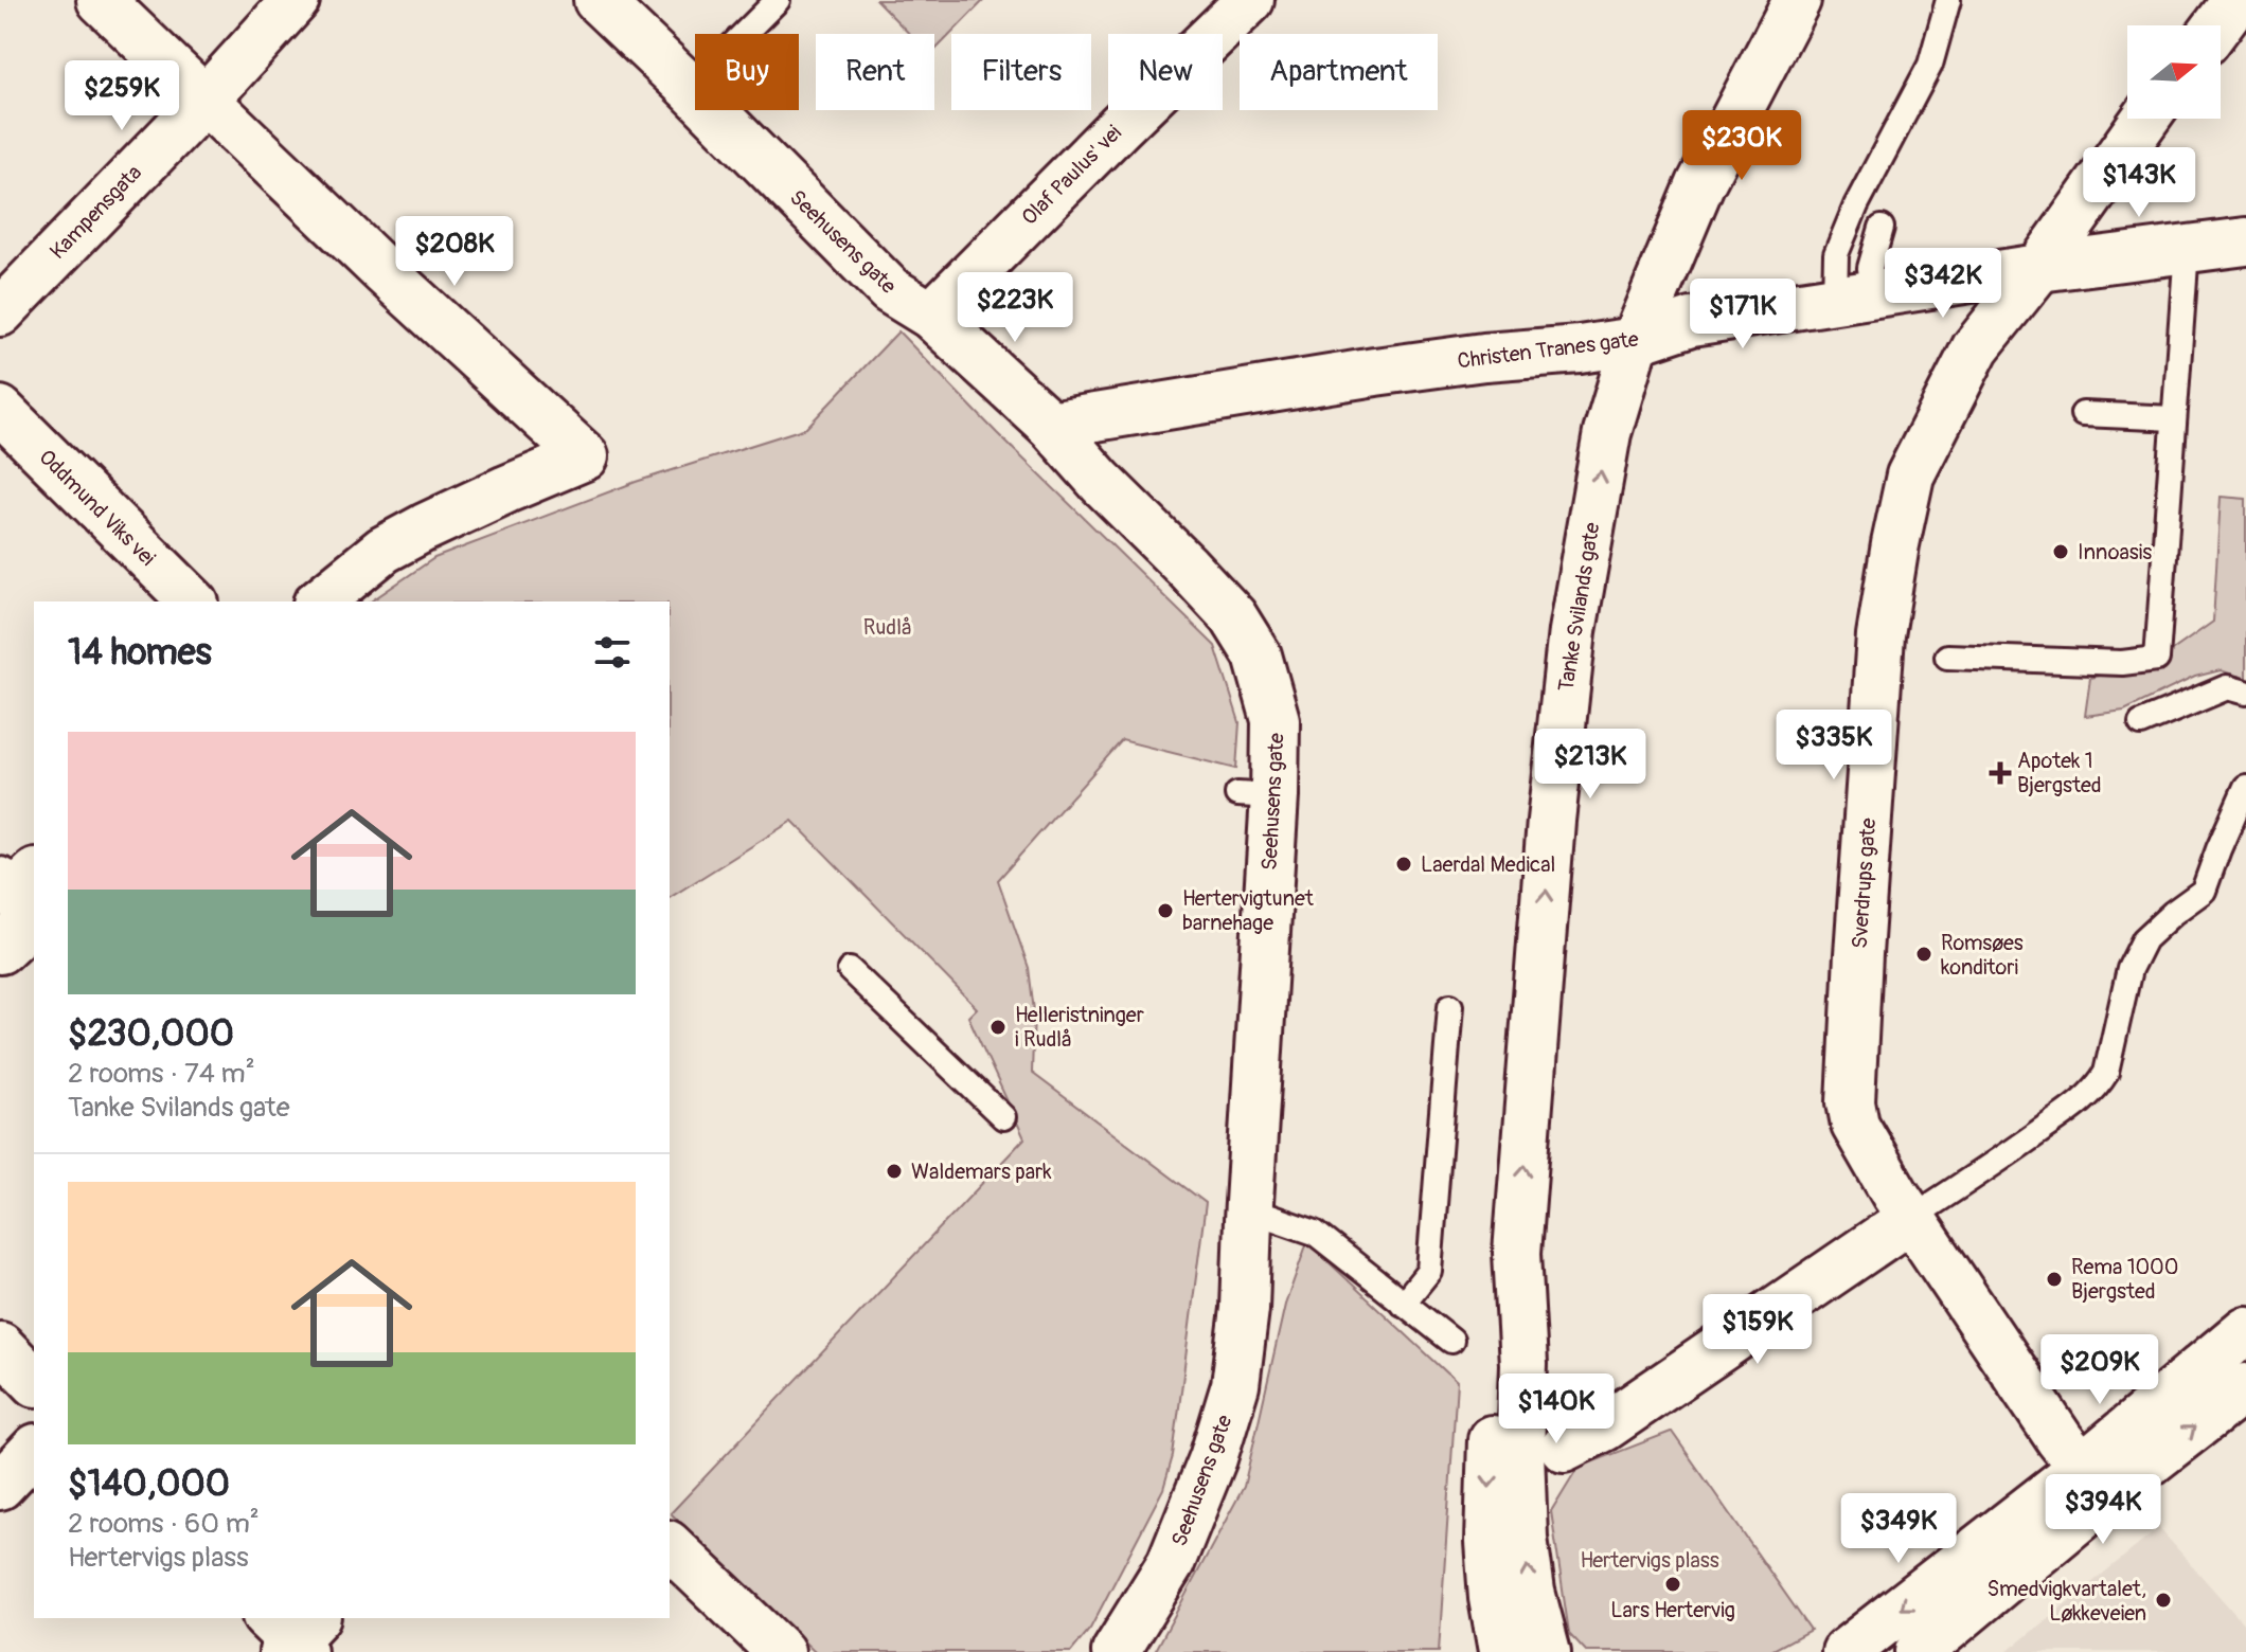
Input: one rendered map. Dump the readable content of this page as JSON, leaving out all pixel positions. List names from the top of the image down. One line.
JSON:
{"streets":{"street":["Olaf Paulus' vei","Kampensgata","Seehusens gate","Christen Tranes gate","Oddmund Viks vei","Tanke Svilands gate","Sverdrups gate"]},"crossings":[["Olaf Paulus' vei","Seehusens gate"],["Seehusens gate","Christen Tranes gate"],["Christen Tranes gate","Tanke Svilands gate"],["Christen Tranes gate","Sverdrups gate"]],"parks":["Rudlå","Hertervigs plass"],"places":{"other":["Innoasis","Laerdal Medical","Hertervigtunet barnehage","Romsøes konditori","Helleristninger i Rudlå","Waldemars park","Rema 1000 Bjergsted","Lars Hertervig","Smedvigkvartalet, Løkkeveien"],"health":["Apotek 1 Bjergsted"]},"north":"right","page":{"chip":["Buy","Rent","Filters","New","Apartment"],"price":["$259K","$230K","$143K","$208K","$342K","$223K","$171K","$335K","$213K","$159K","$209K","$140K","$394K","$349K"],"heading":"14 homes","list":[{"name":"$230,000","note":"2 rooms · 74 m² · Tanke Svilands gate"},{"name":"$140,000","note":"2 rooms · 60 m² · Hertervigs plass"}]}}
